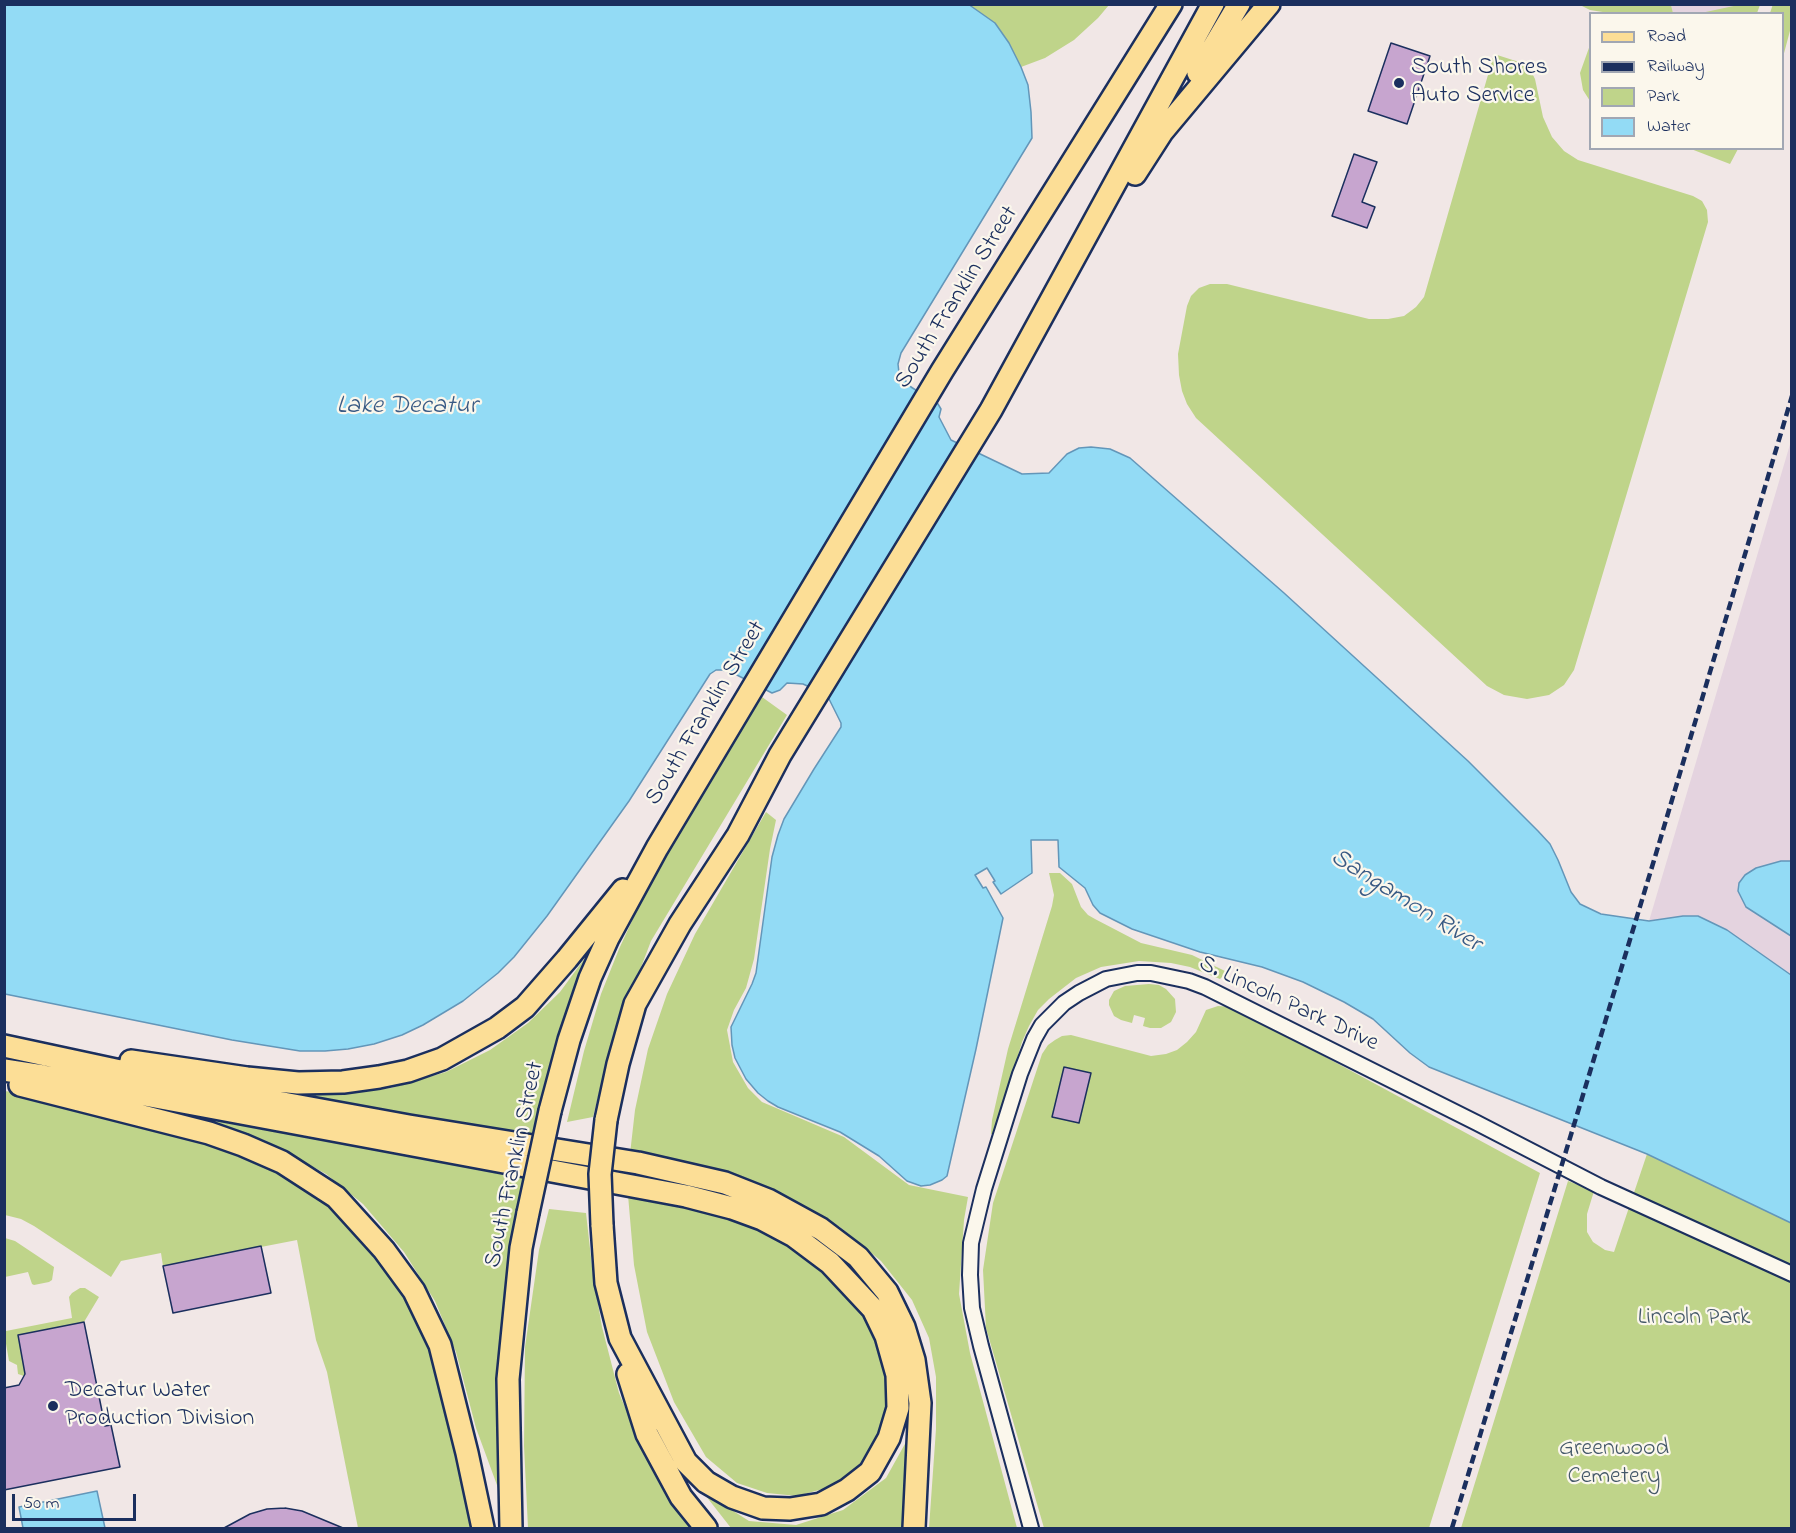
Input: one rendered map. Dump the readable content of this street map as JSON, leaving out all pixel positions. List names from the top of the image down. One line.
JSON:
{"streets":{"main road":["South Franklin Street"],"street":["S. Lincoln Park Drive"]},"water":["Lake Decatur","Sangamon River"],"parks":["Lincoln Park","Greenwood Cemetery"],"places":["South Shores Auto Service","Decatur Water Production Division"],"legend":["Road","Railway","Park","Water"],"scale_bar":"50 m"}
